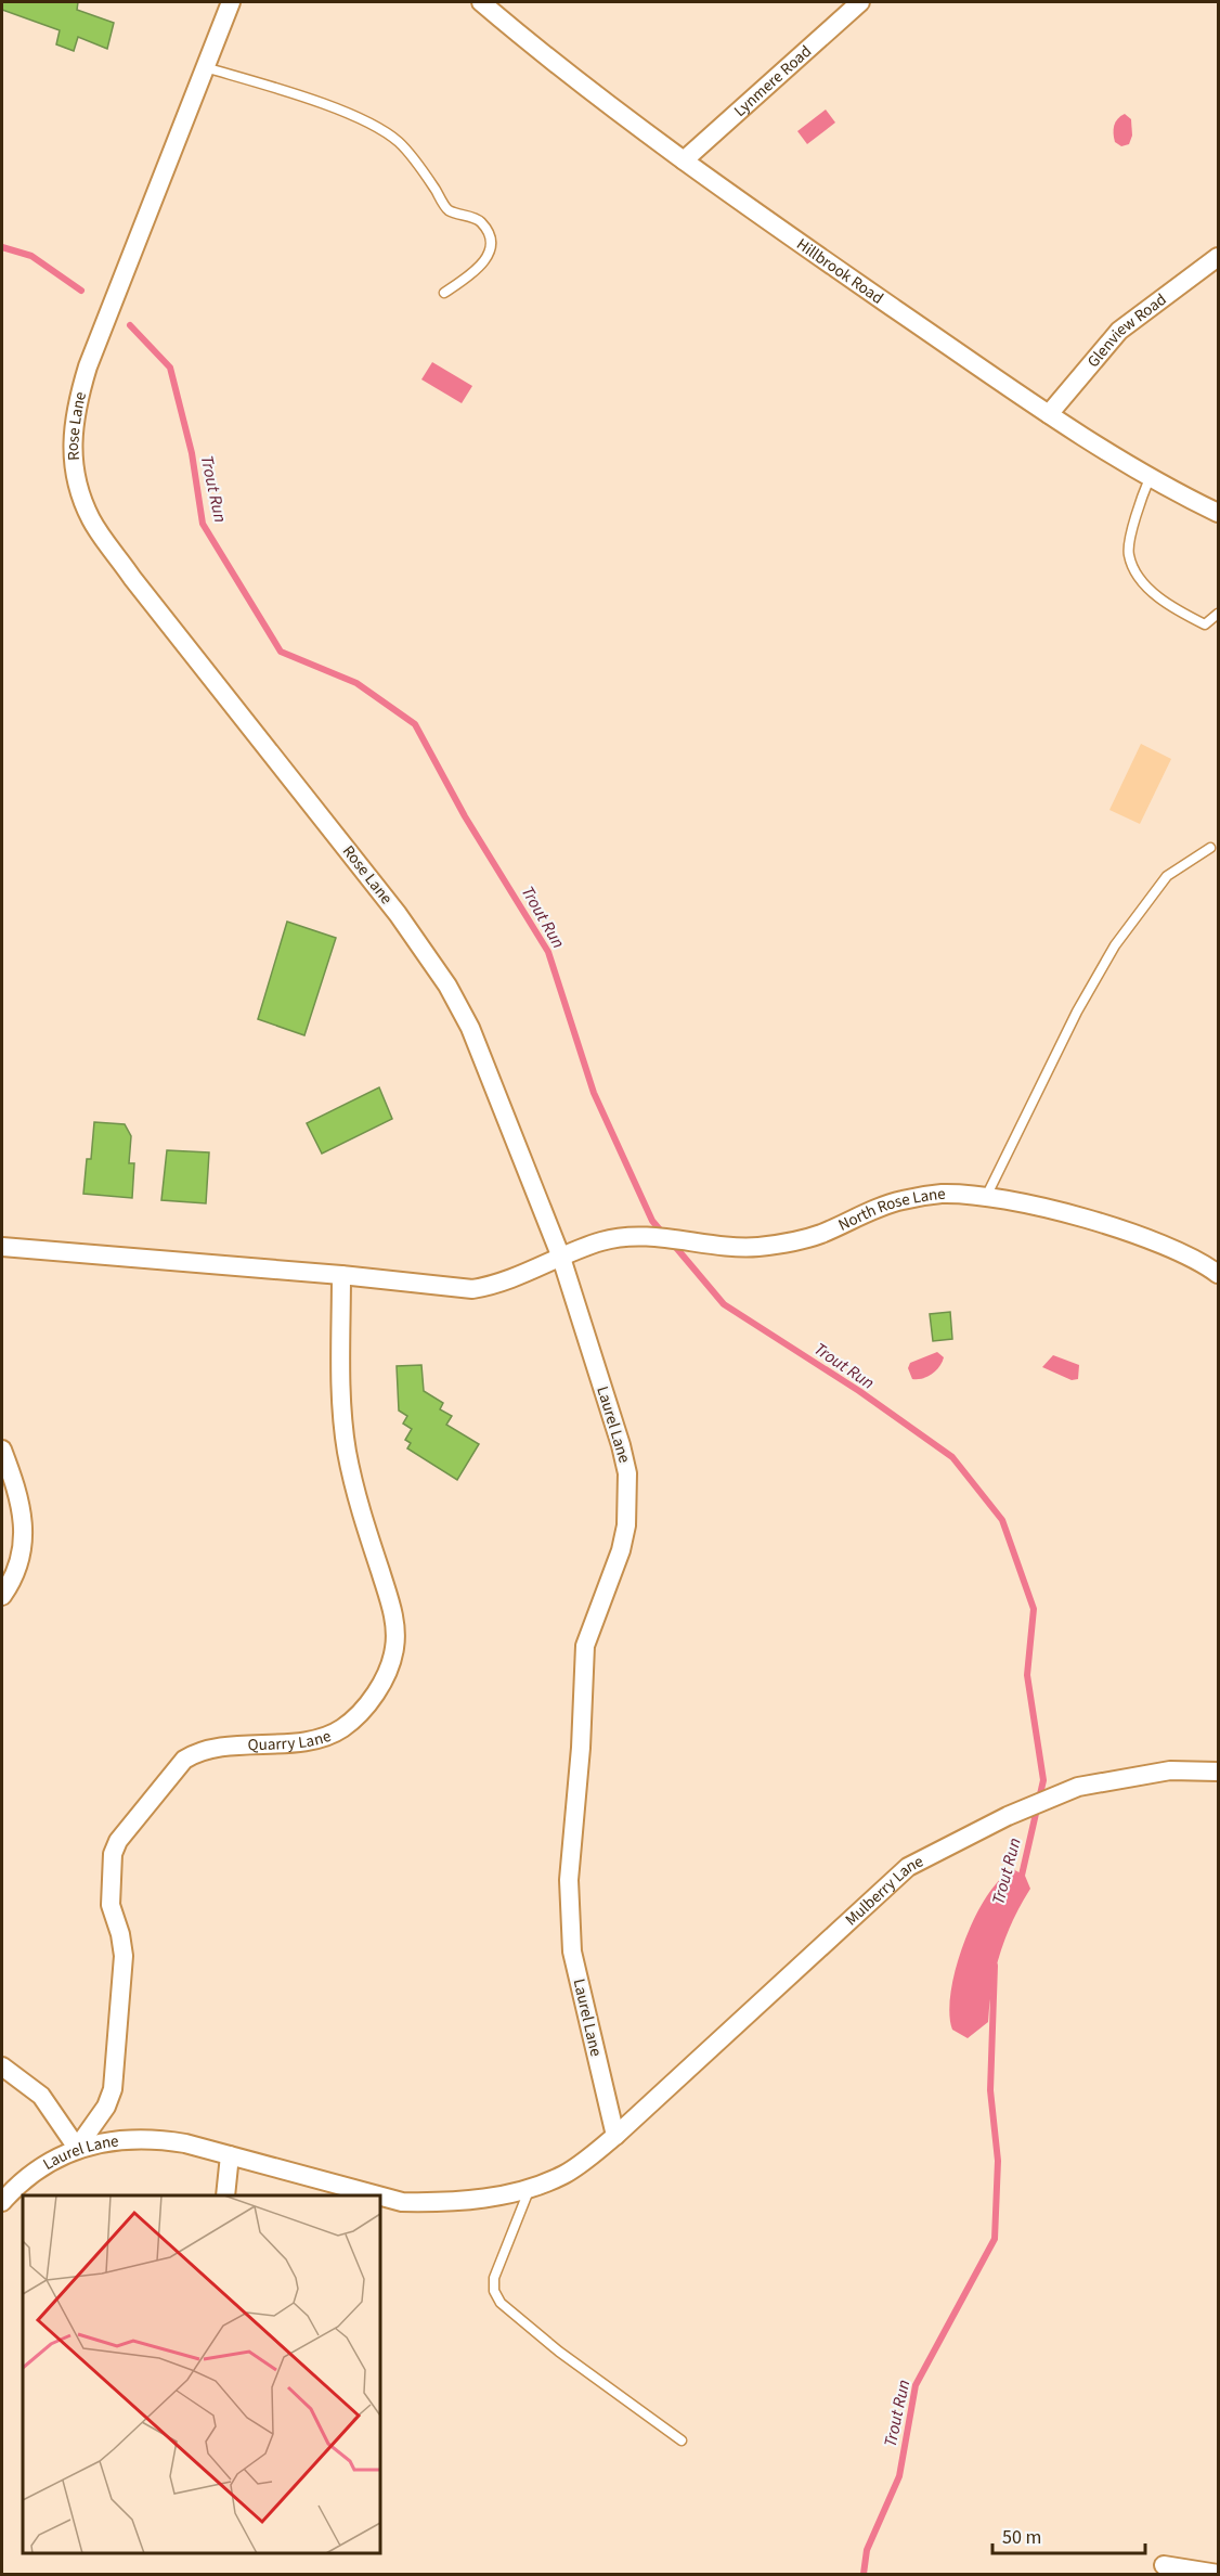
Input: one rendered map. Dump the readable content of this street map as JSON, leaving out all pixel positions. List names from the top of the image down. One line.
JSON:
{"streets":{"street":["Lynmere Road","Hillbrook Road","Glenview Road","Rose Lane","North Rose Lane","Laurel Lane","Quarry Lane","Mulberry Lane"]},"crossings":[["Lynmere Road","Hillbrook Road"],["Hillbrook Road","Glenview Road"],["Rose Lane","North Rose Lane"],["Rose Lane","Laurel Lane"],["North Rose Lane","Laurel Lane"],["Laurel Lane","Quarry Lane"],["Laurel Lane","Mulberry Lane"]],"water":["Trout Run"],"scale_bar":"50 m"}
